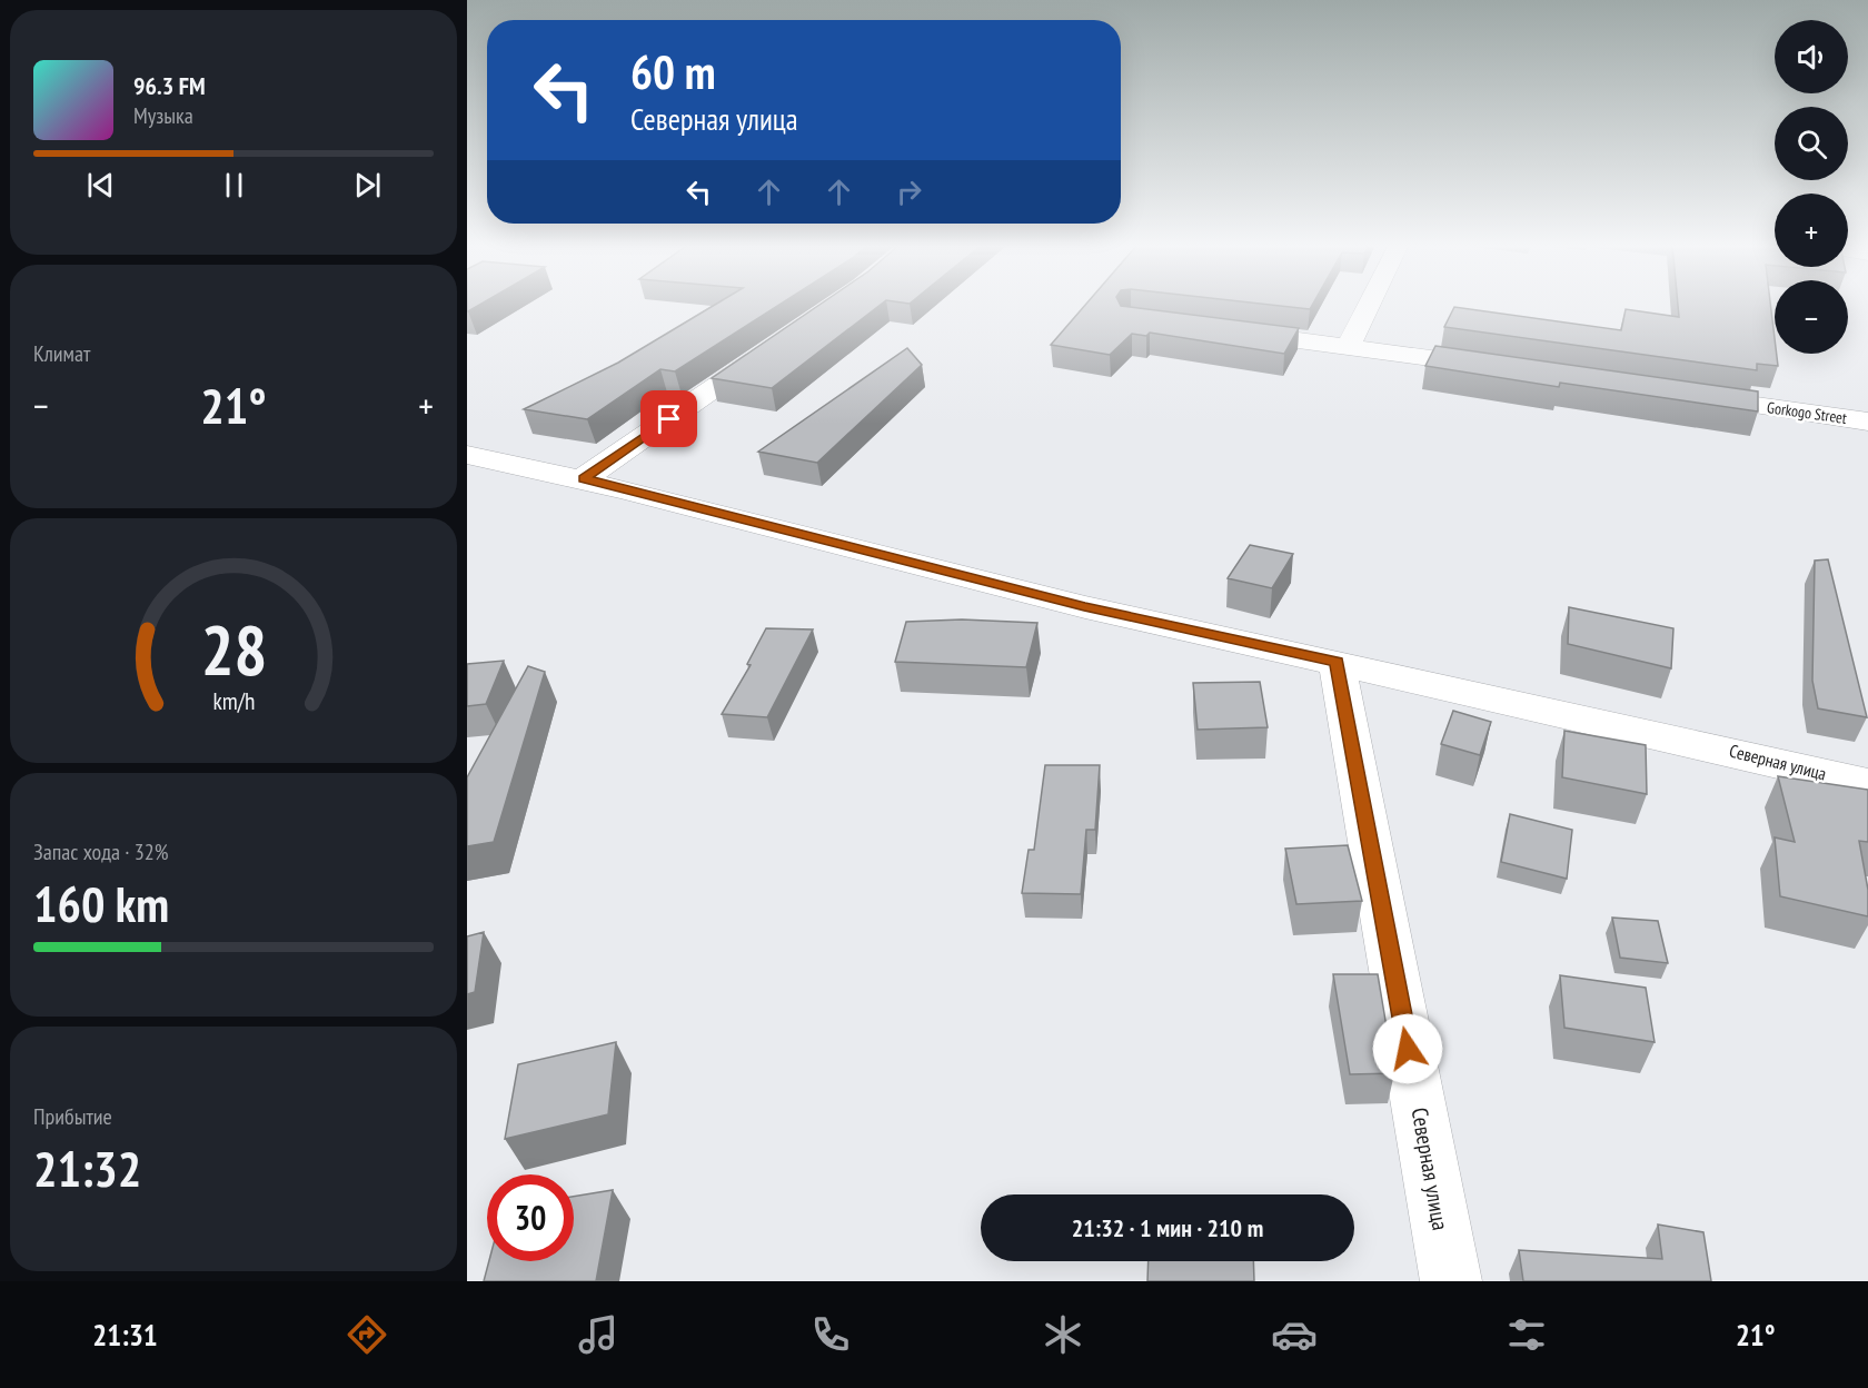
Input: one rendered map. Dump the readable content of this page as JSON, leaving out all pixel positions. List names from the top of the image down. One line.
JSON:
{"streets":{"street":["Gorkogo Street","Северная улица"]},"page":{"map_buttons":["+","−"],"turn":["60 m","Северная улица"],"song":["96.3 FM","Музыка"],"tile":["Климат",["Запас хода · 32%","160 km"],["Прибытие","21:32"]],"heat":["−","21°","+"],"limit":"30","trip":"21:32 · 1 мин · 210 m","tabs":["21:31","21°"],"gauge":["28","km/h"]}}
